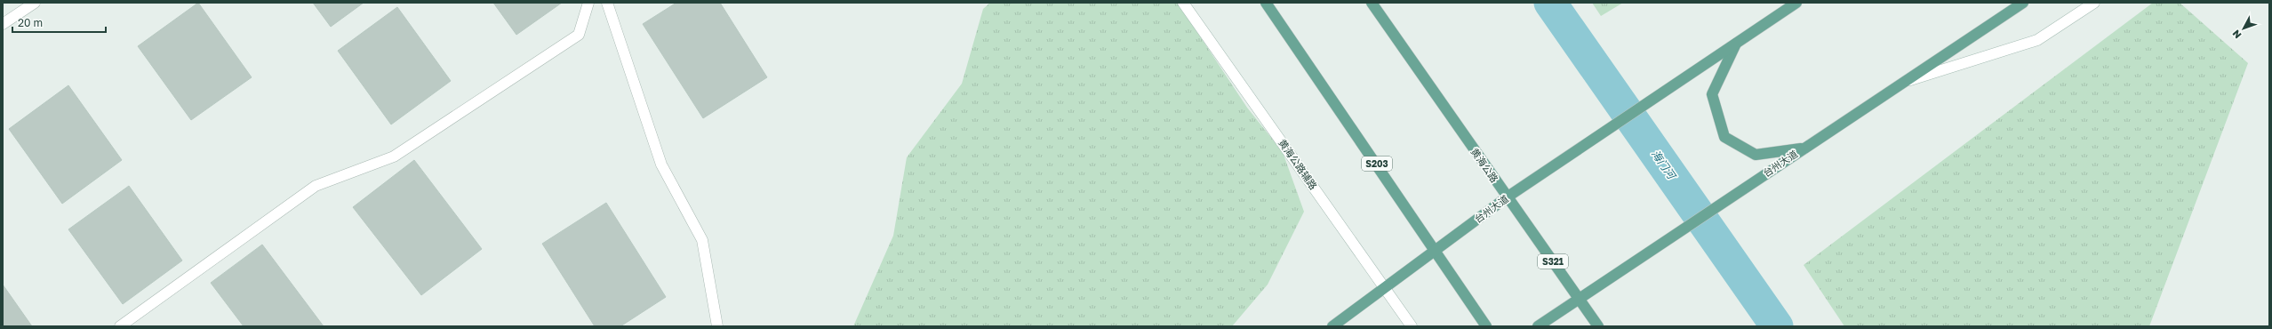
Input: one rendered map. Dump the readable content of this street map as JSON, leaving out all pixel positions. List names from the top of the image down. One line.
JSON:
{"streets":{"main road":["S203","台州大道","黄海公路","S321"],"street":["黄海公路辅路"]},"crossings":[["S203","台州大道"],["台州大道","黄海公路辅路"],["台州大道","黄海公路"]],"water":["海门河"],"scale_bar":"20 m","north":"bottom left"}
